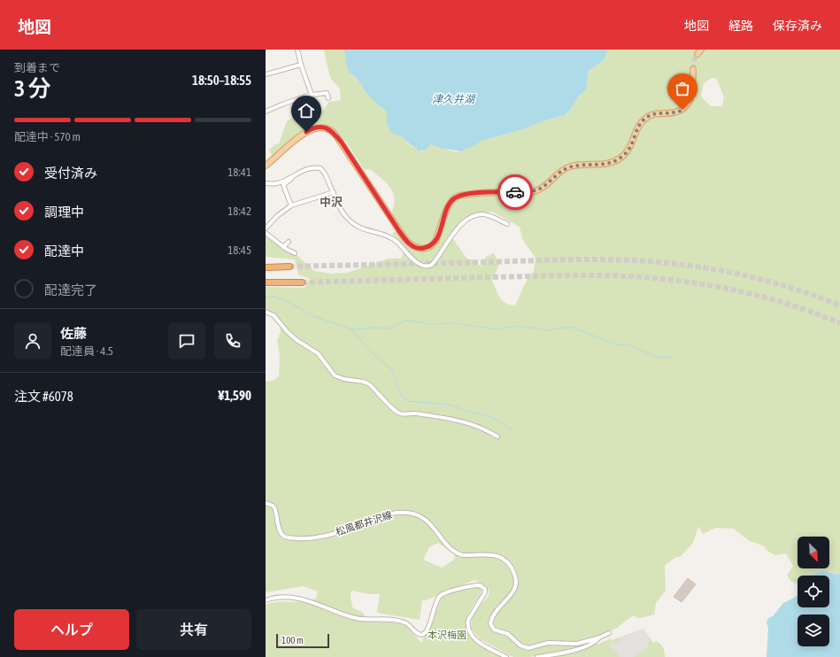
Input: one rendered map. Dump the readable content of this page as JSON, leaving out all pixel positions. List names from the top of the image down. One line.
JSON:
{"streets":{"street":["松風都井沢線"]},"districts":["中沢"],"water":["津久井湖"],"parks":["本沢梅園"],"scale_bar":"100 m","north":"bottom right","page":{"header":"地図","nav":["地図","経路","保存済み"],"heading":["3 分","到着まで","18:50–18:55"],"panel":["佐藤","配達員 · 4.5","注文 #6078","¥1,590"],"bar":"配達中 · 570 m","list":[["受付済み","18:41"],["調理中","18:42"],["配達中","18:45"],"配達完了"],"buttons":["ヘルプ","共有"],"scale":"100 m"}}
